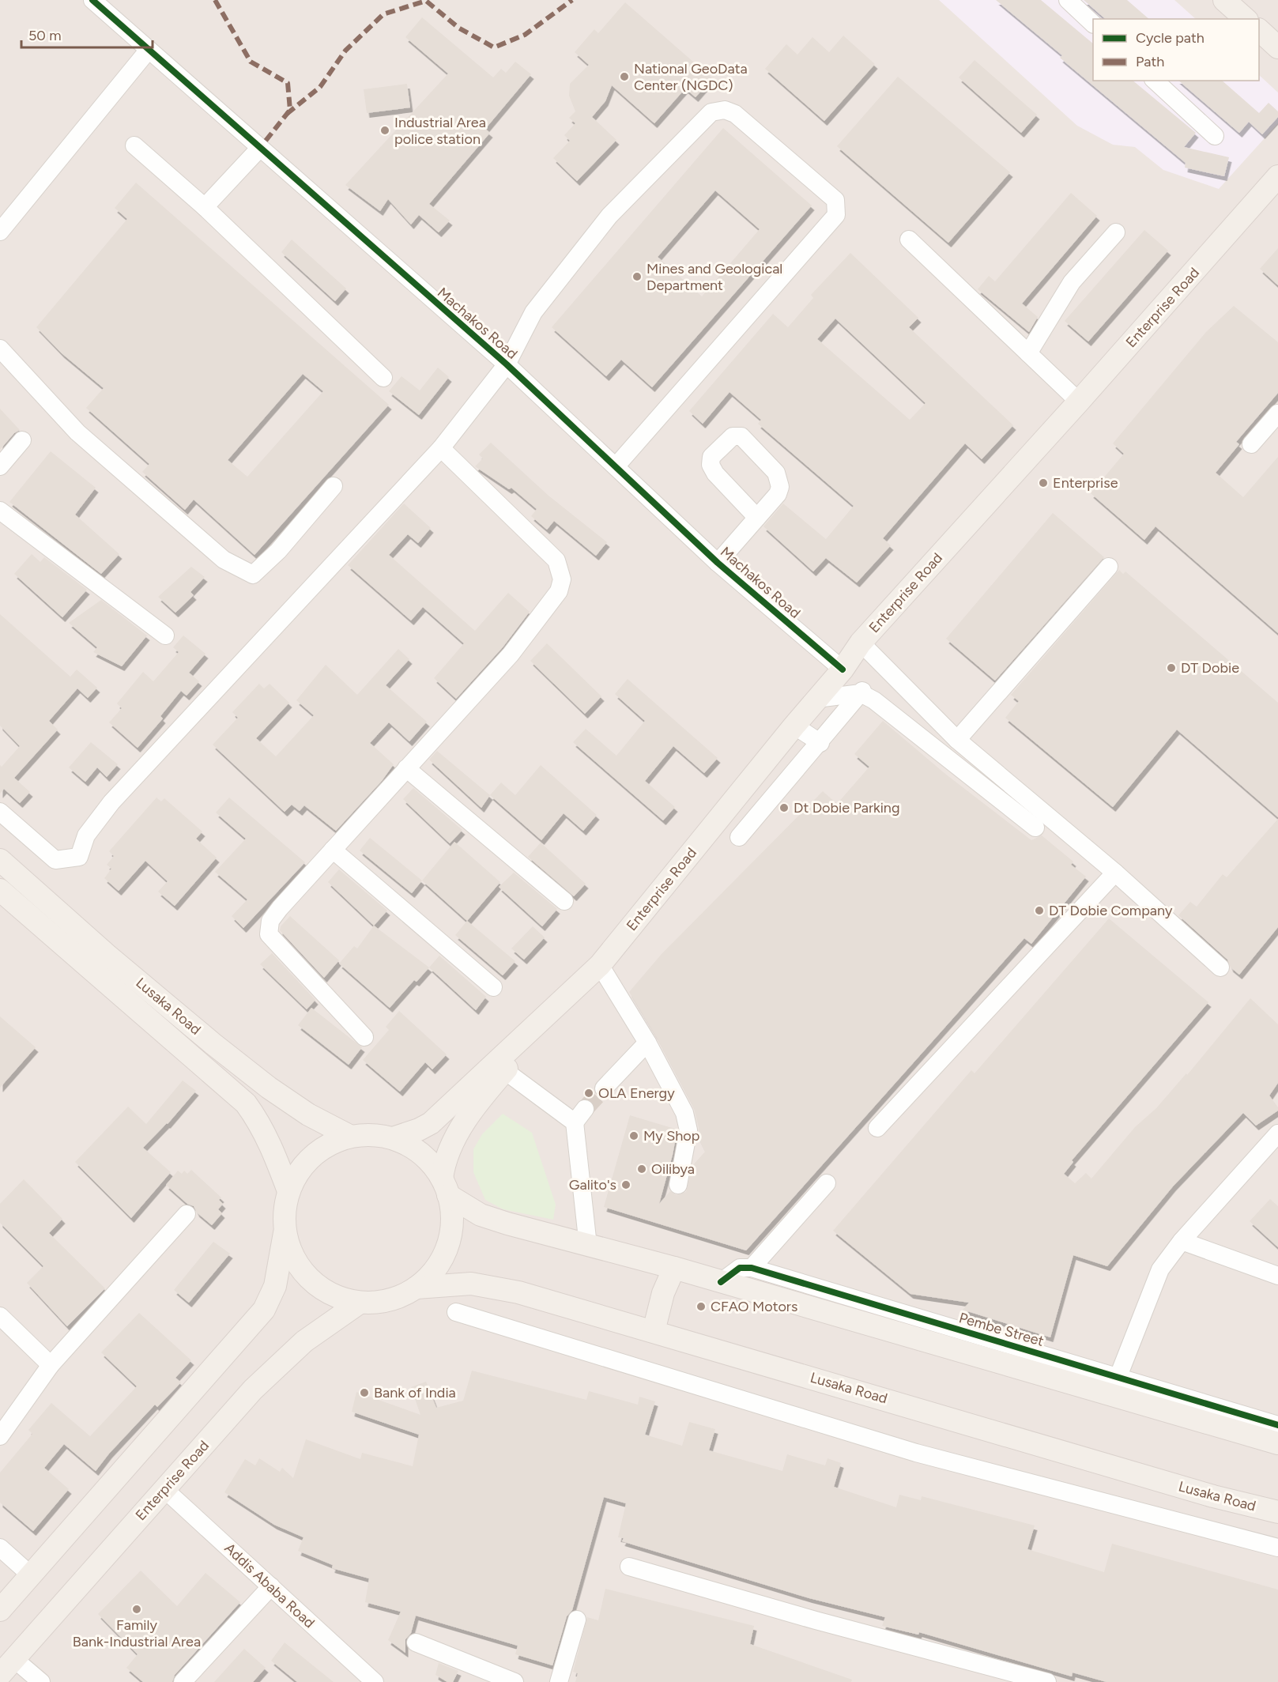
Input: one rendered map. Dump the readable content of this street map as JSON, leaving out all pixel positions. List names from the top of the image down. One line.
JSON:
{"streets":{"main road":["Enterprise Road","Lusaka Road"],"street":["Machakos Road","Pembe Street","Addis Ababa Road"]},"crossings":[["Enterprise Road","Machakos Road"],["Enterprise Road","Lusaka Road"],["Enterprise Road","Addis Ababa Road"]],"places":["National GeoData Center (NGDC)","Industrial Area police station","Mines and Geological Department","Enterprise","DT Dobie","Dt Dobie Parking","DT Dobie Company","OLA Energy","My Shop","Oilibya","Galito's","CFAO Motors","Bank of India","Family Bank-Industrial Area"],"legend":["Cycle path","Path"],"scale_bar":"50 m"}
